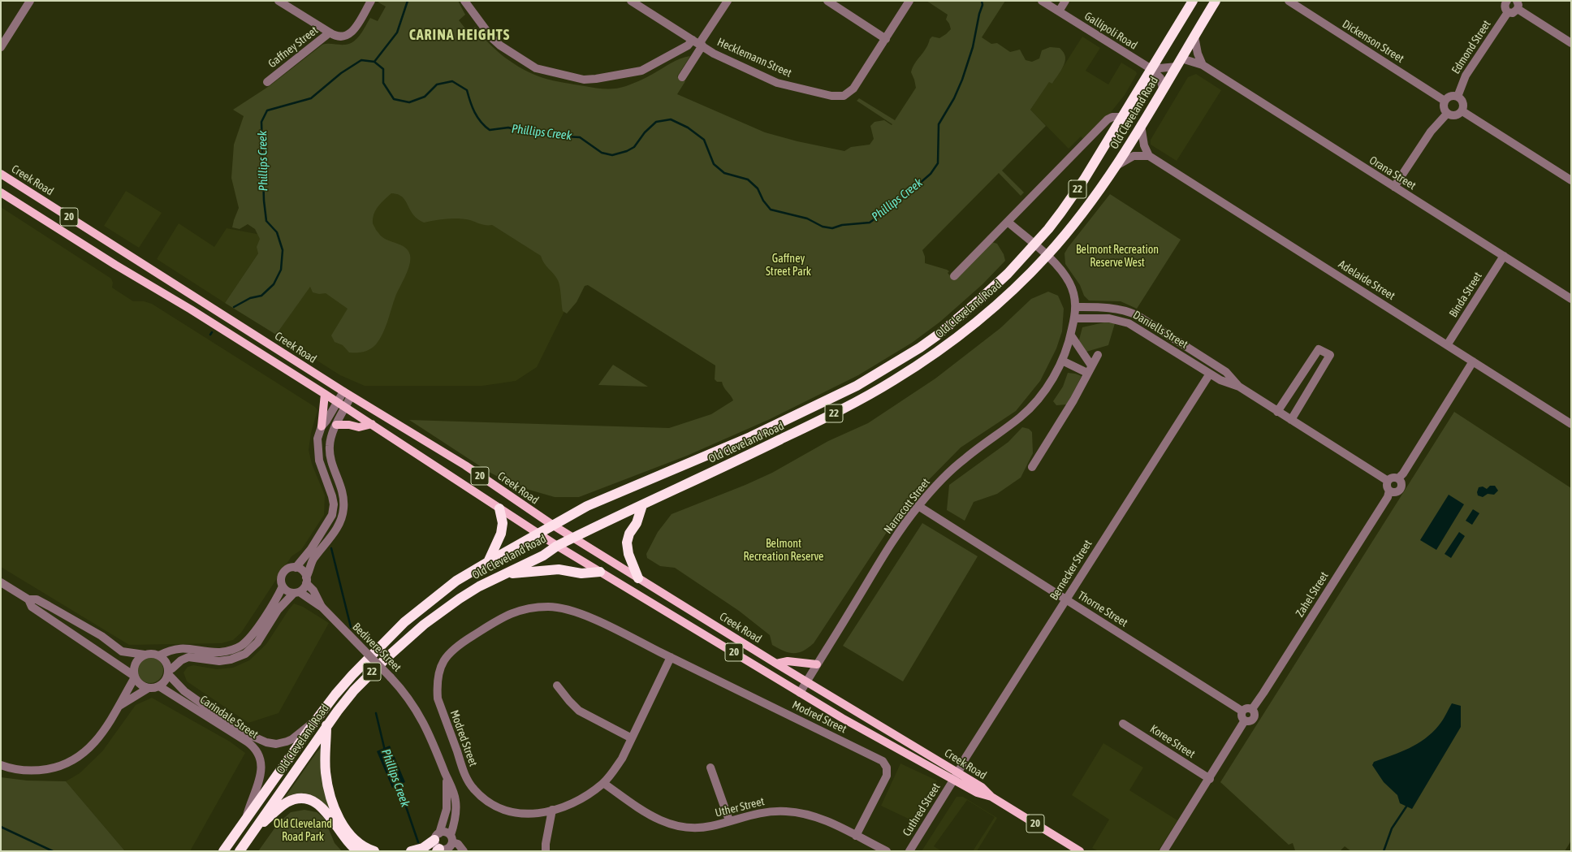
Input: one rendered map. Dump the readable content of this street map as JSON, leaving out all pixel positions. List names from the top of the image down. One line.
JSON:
{"streets":{"highway":["Old Cleveland Road","22"],"main road":["Creek Road","20"],"street":["Gallipoli Road","Dickenson Street","Gaffney Street","Edmond Street","Hecklemann Street","Orana Street","Adelaide Street","Binda Street","Daniells Street","Narracott Street","Bernecker Street","Zahel Street","Thorne Street","Bedivere Street","Carindale Street","Modred Street","Koree Street","Uther Street","Cuthred Street"]},"crossings":[["Gallipoli Road","Old Cleveland Road"],["Dickenson Street","Edmond Street"],["Old Cleveland Road","Orana Street"],["Old Cleveland Road","Creek Road"],["Old Cleveland Road","Carindale Street"],["Orana Street","Binda Street"],["Creek Road","Narracott Street"],["Creek Road","Bernecker Street"],["Creek Road","Cuthred Street"],["Adelaide Street","Binda Street"],["Daniells Street","Narracott Street"],["Daniells Street","Bernecker Street"],["Daniells Street","Zahel Street"],["Narracott Street","Thorne Street"],["Bernecker Street","Thorne Street"],["Bernecker Street","Cuthred Street"],["Zahel Street","Thorne Street"],["Modred Street","Uther Street"]],"districts":["CARINA HEIGHTS"],"water":["Phillips Creek"],"parks":["Belmont Recreation Reserve West","Gaffney Street Park","Belmont Recreation Reserve","Old Cleveland Road Park"]}
